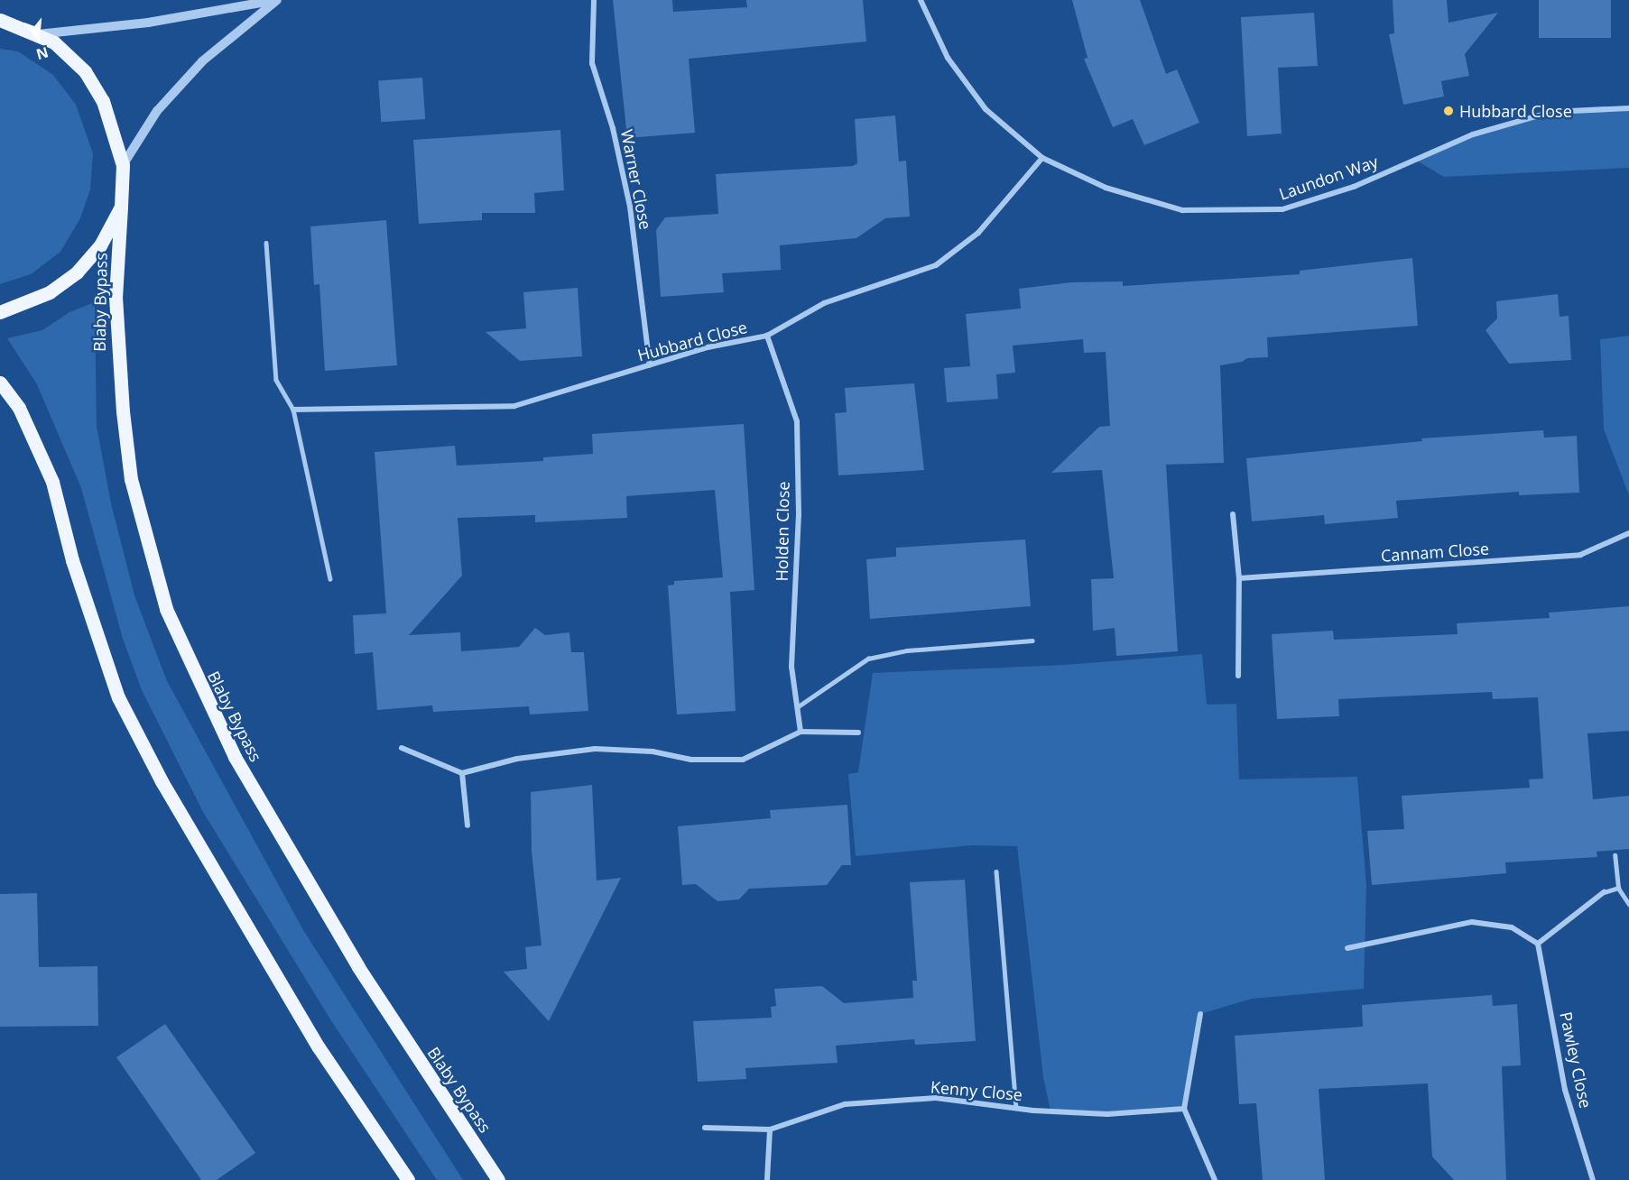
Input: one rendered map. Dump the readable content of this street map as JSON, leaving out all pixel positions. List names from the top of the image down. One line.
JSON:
{"streets":{"main road":["Blaby Bypass"],"street":["Laundon Way","Warner Close","Hubbard Close","Holden Close","Cannam Close","Pawley Close","Kenny Close"]},"crossings":[["Laundon Way","Hubbard Close"],["Warner Close","Hubbard Close"],["Hubbard Close","Holden Close"]],"places":["Hubbard Close"],"north":"bottom"}
